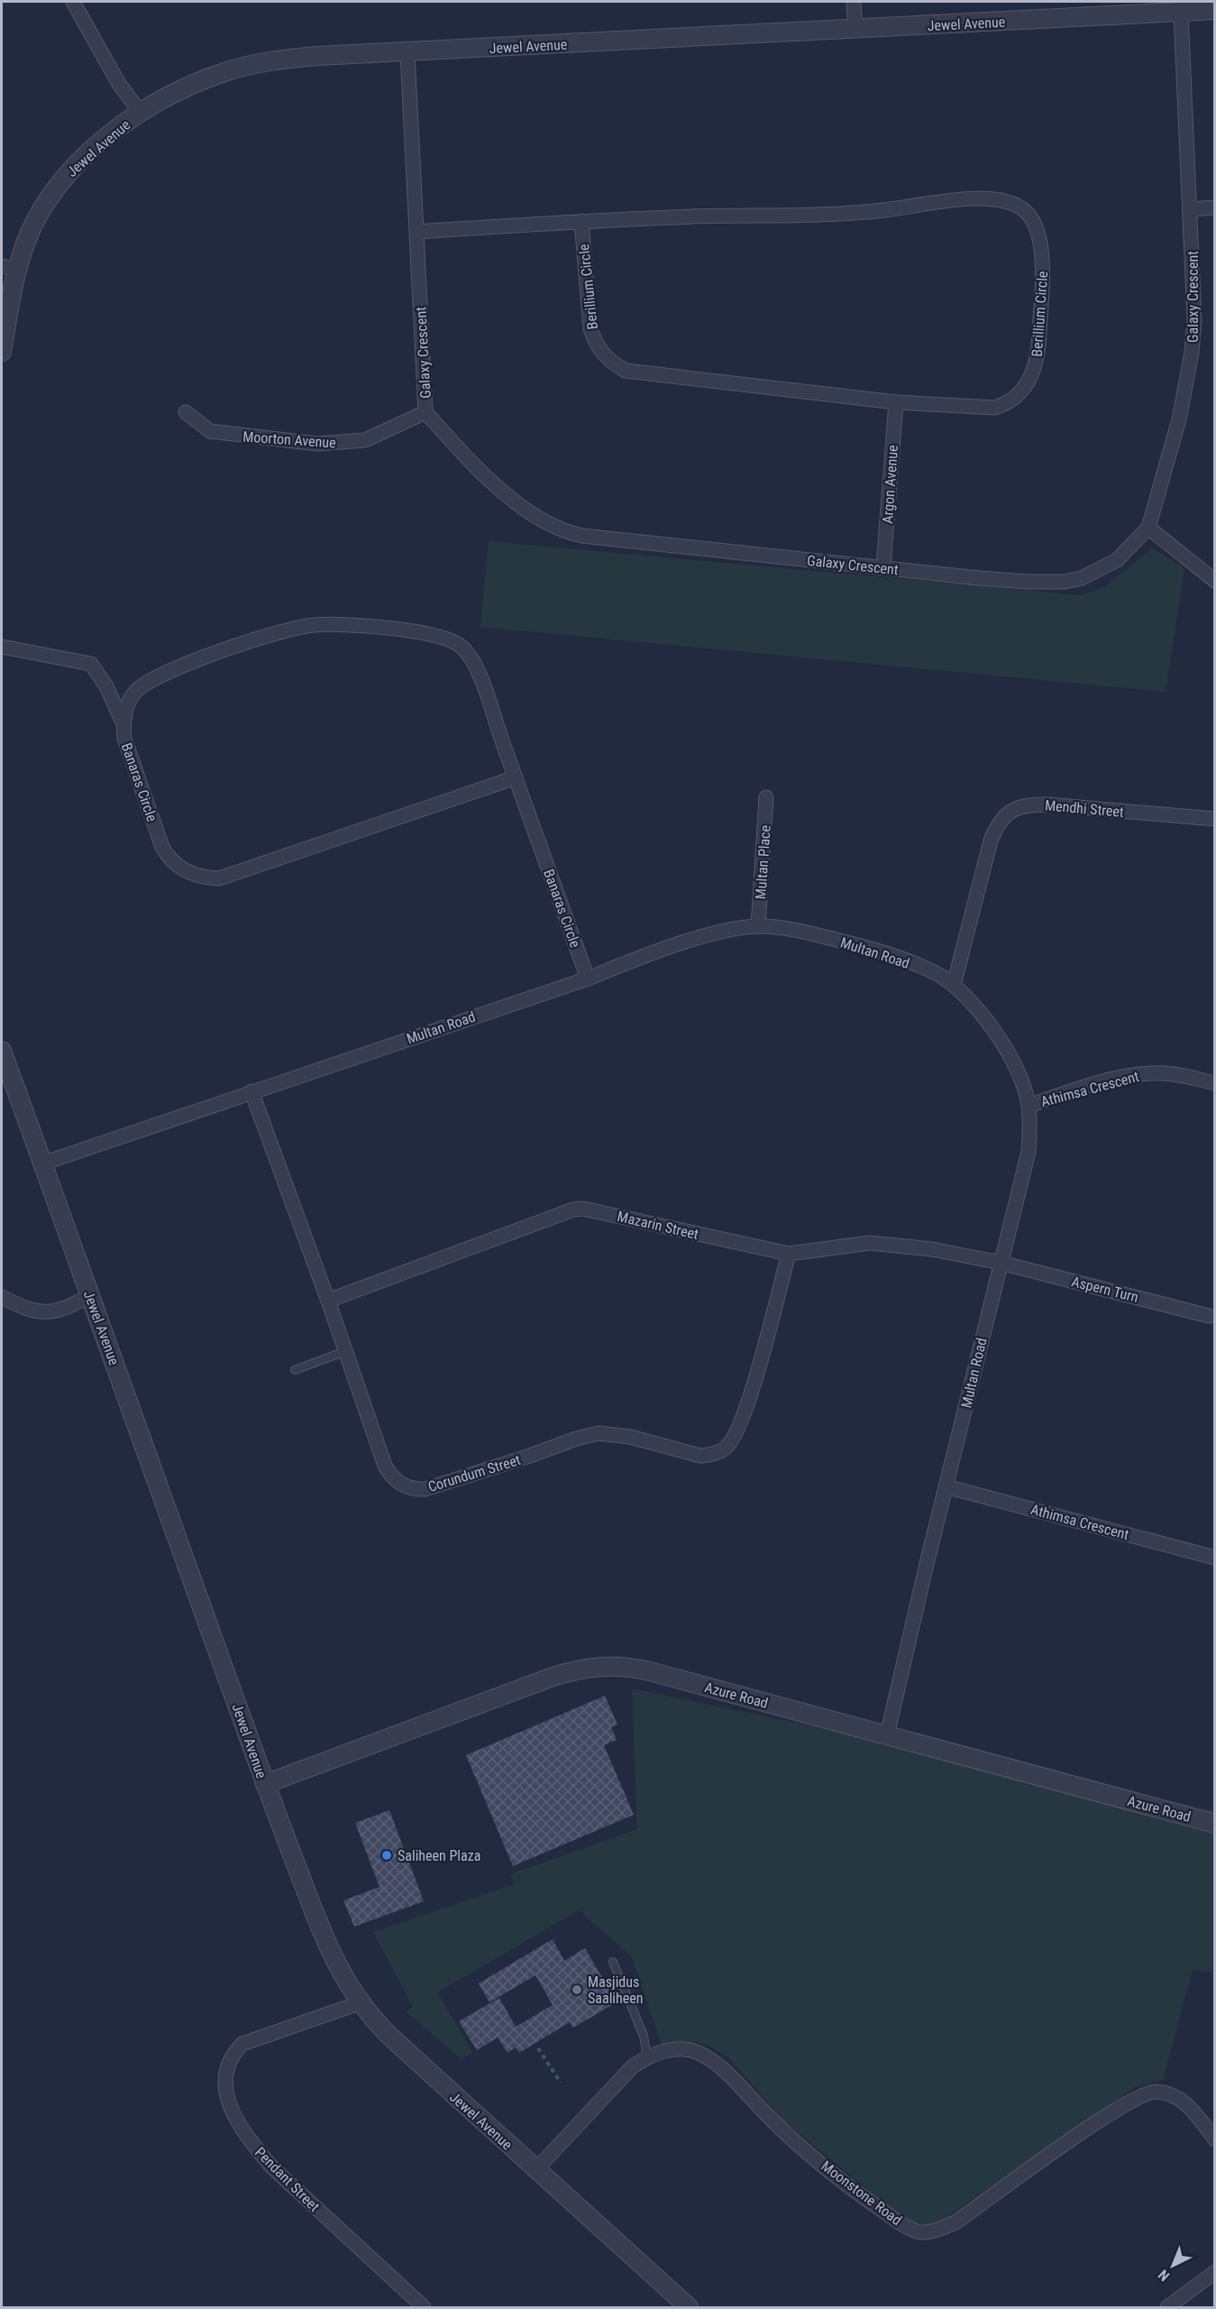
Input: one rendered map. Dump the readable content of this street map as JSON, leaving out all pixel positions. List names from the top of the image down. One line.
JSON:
{"streets":{"street":["Jewel Avenue","Berillium Circle","Galaxy Crescent","Moorton Avenue","Argon Avenue","Banaras Circle","Mendhi Street","Multan Place","Multan Road","Athimsa Crescent","Mazarin Street","Aspern Turn","Corundum Street","Azure Road","Pendant Street","Moonstone Road"]},"crossings":[["Jewel Avenue","Galaxy Crescent"],["Jewel Avenue","Multan Road"],["Jewel Avenue","Azure Road"],["Jewel Avenue","Pendant Street"],["Jewel Avenue","Moonstone Road"],["Berillium Circle","Galaxy Crescent"],["Berillium Circle","Argon Avenue"],["Galaxy Crescent","Moorton Avenue"],["Galaxy Crescent","Argon Avenue"],["Banaras Circle","Multan Road"],["Mendhi Street","Multan Road"],["Multan Place","Multan Road"],["Multan Road","Athimsa Crescent"],["Multan Road","Mazarin Street"],["Multan Road","Aspern Turn"],["Multan Road","Corundum Street"],["Multan Road","Azure Road"],["Mazarin Street","Aspern Turn"],["Mazarin Street","Corundum Street"]],"places":["Saliheen Plaza","Masjidus Saaliheen"],"north":"bottom left"}
